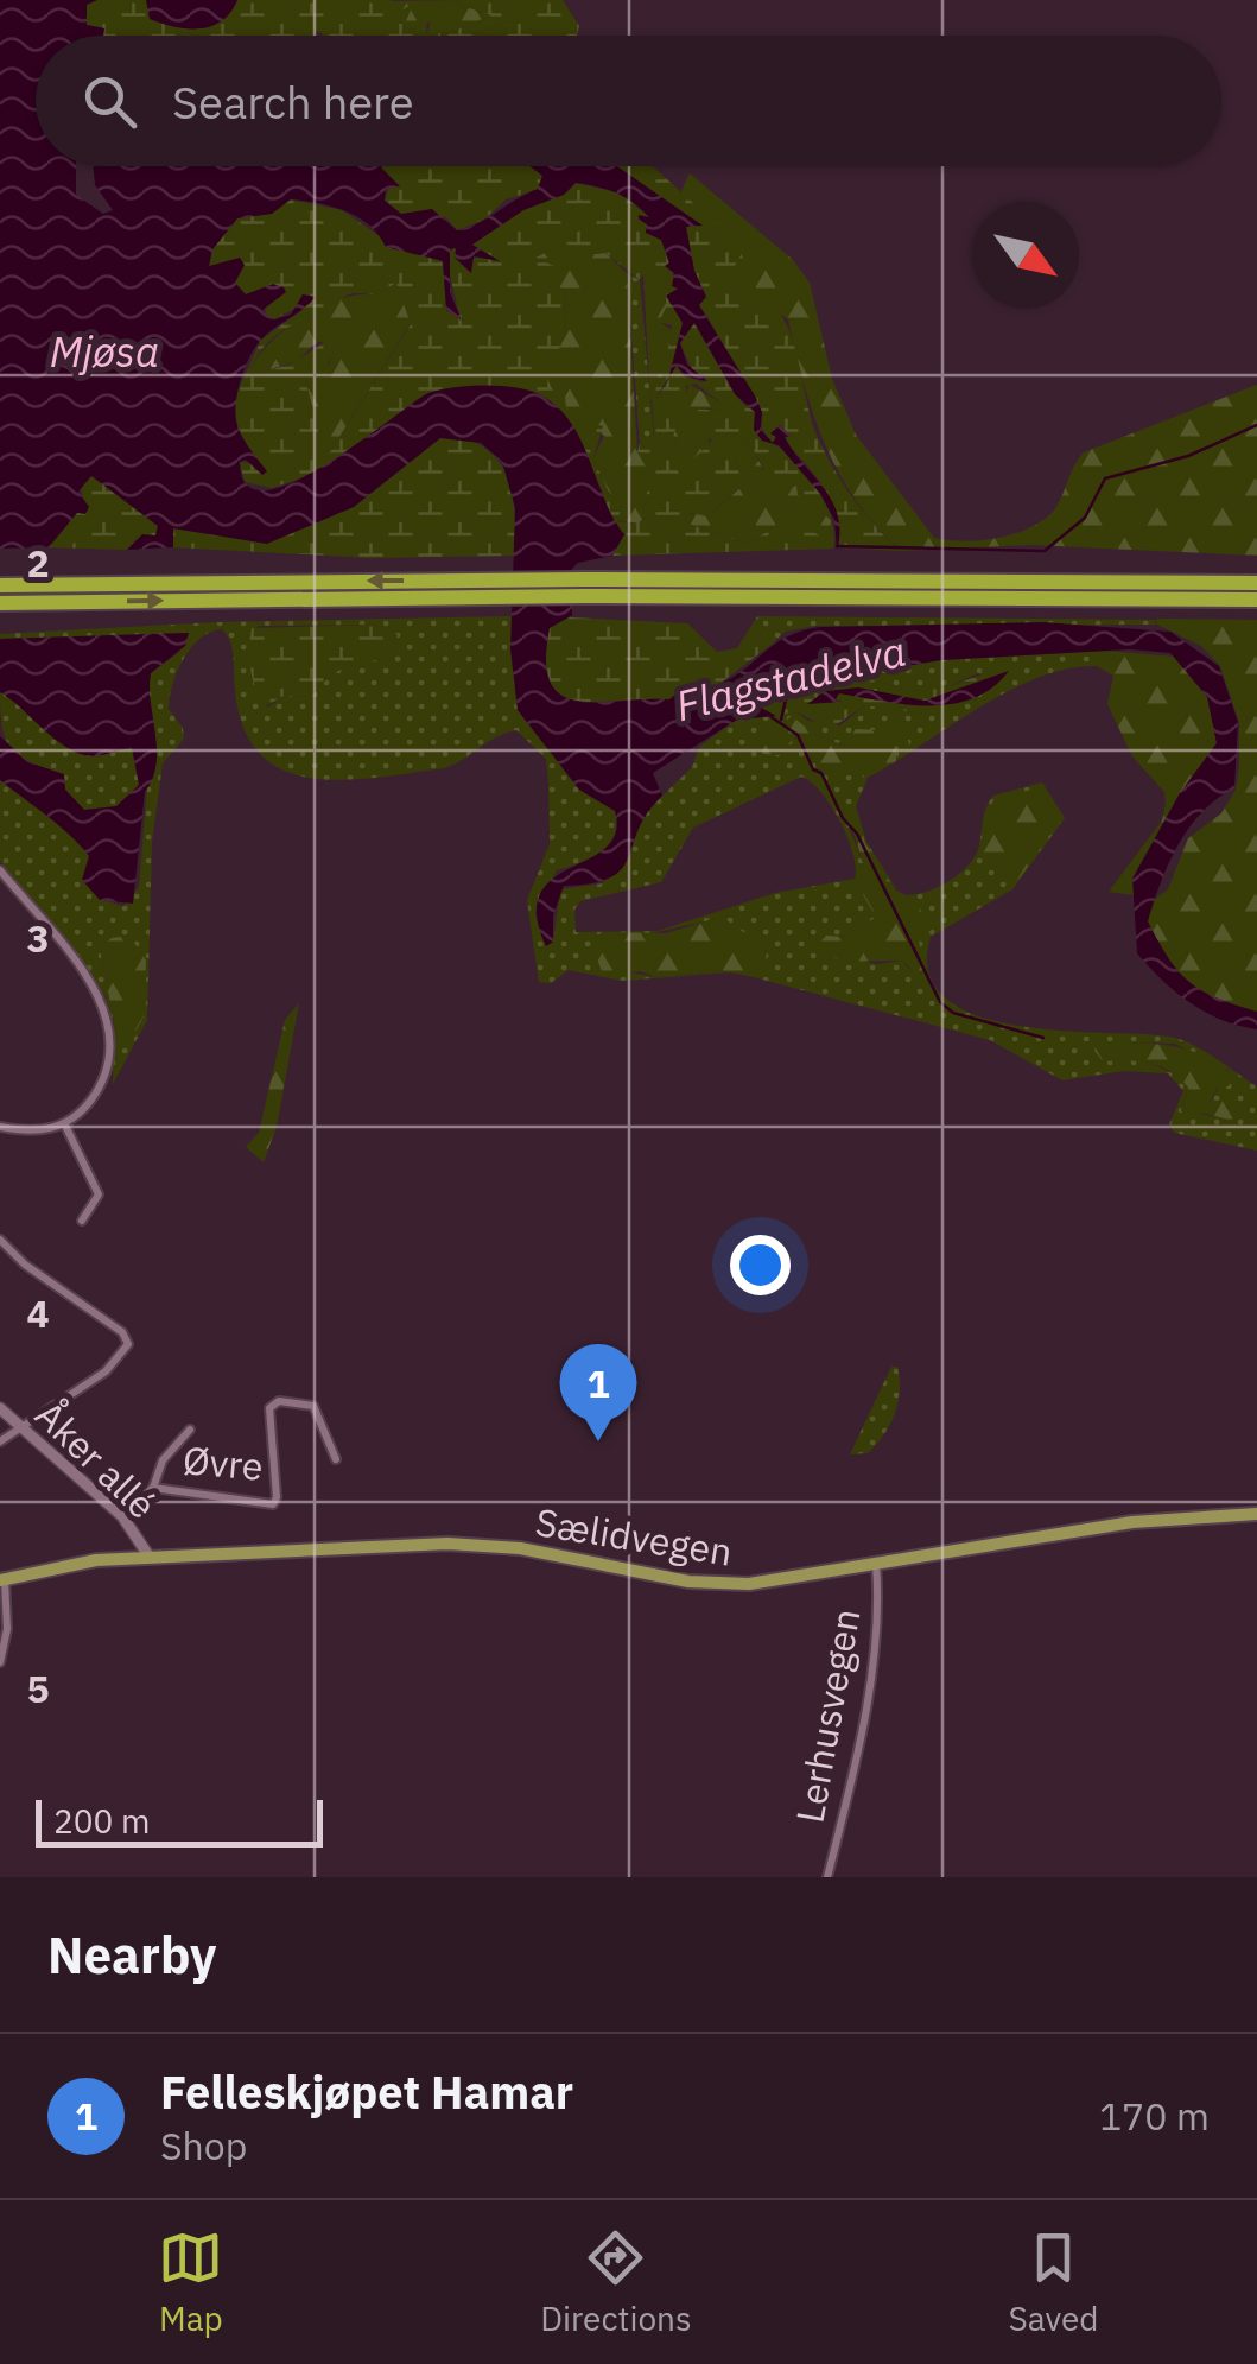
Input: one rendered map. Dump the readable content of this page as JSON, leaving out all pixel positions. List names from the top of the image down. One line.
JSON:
{"streets":{"main road":["Sælidvegen"],"street":["Åker allé","Øvre","Lerhusvegen"]},"crossings":[["Åker allé","Øvre"],["Åker allé","Sælidvegen"],["Sælidvegen","Lerhusvegen"]],"water":["Mjøsa","Flagstadelva"],"scale_bar":"200 m","north":"bottom right","page":{"search":"Search here","pins":"1","scale":"200 m","heading":"Nearby","list":[{"mark":"1","name":"Felleskjøpet Hamar","note":"Shop","value":"170 m"}],"nav":["Map","Directions","Saved"]},"grid":{"rows":["2","3","4","5"]}}
